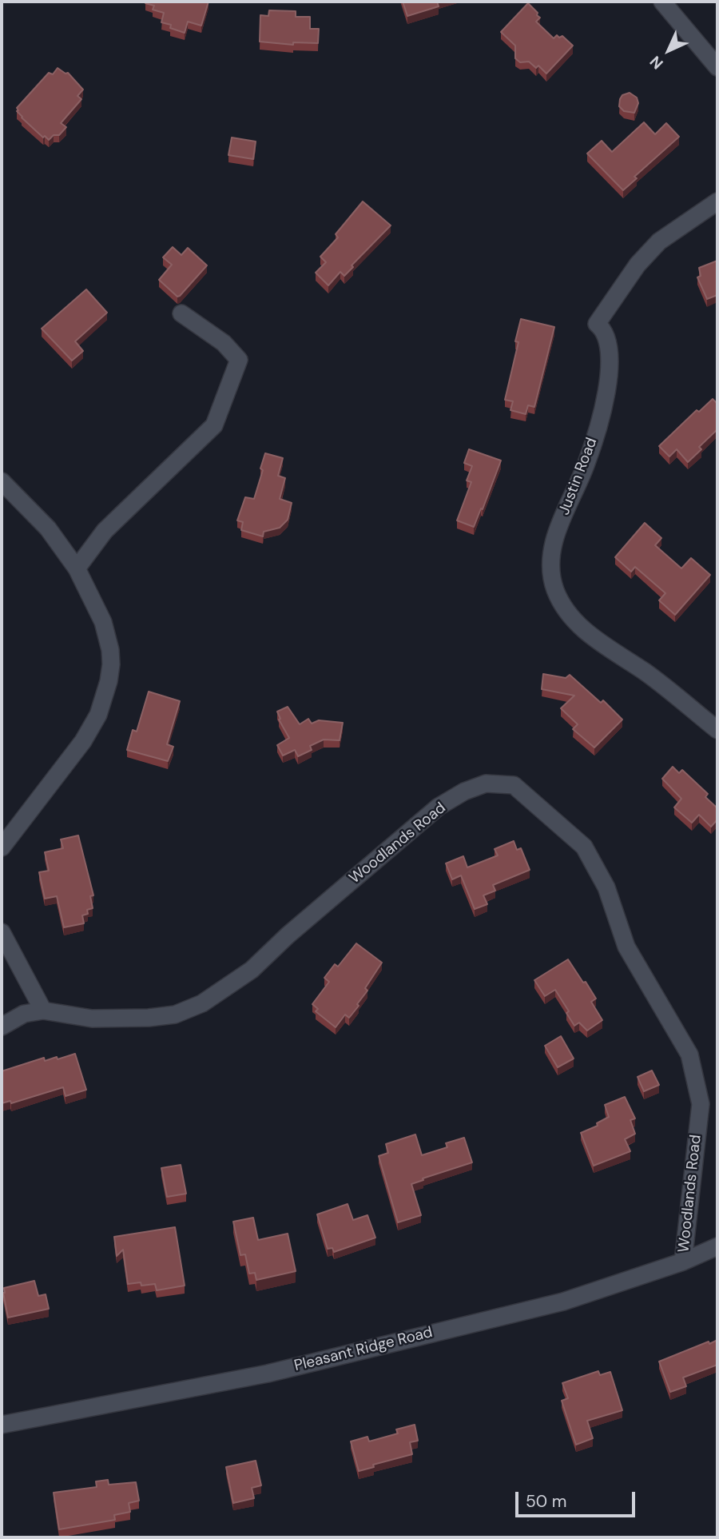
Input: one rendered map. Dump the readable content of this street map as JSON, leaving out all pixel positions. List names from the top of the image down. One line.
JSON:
{"streets":{"street":["Justin Road","Woodlands Road","Pleasant Ridge Road"]},"crossings":[["Woodlands Road","Pleasant Ridge Road"]],"scale_bar":"50 m","north":"bottom left"}
